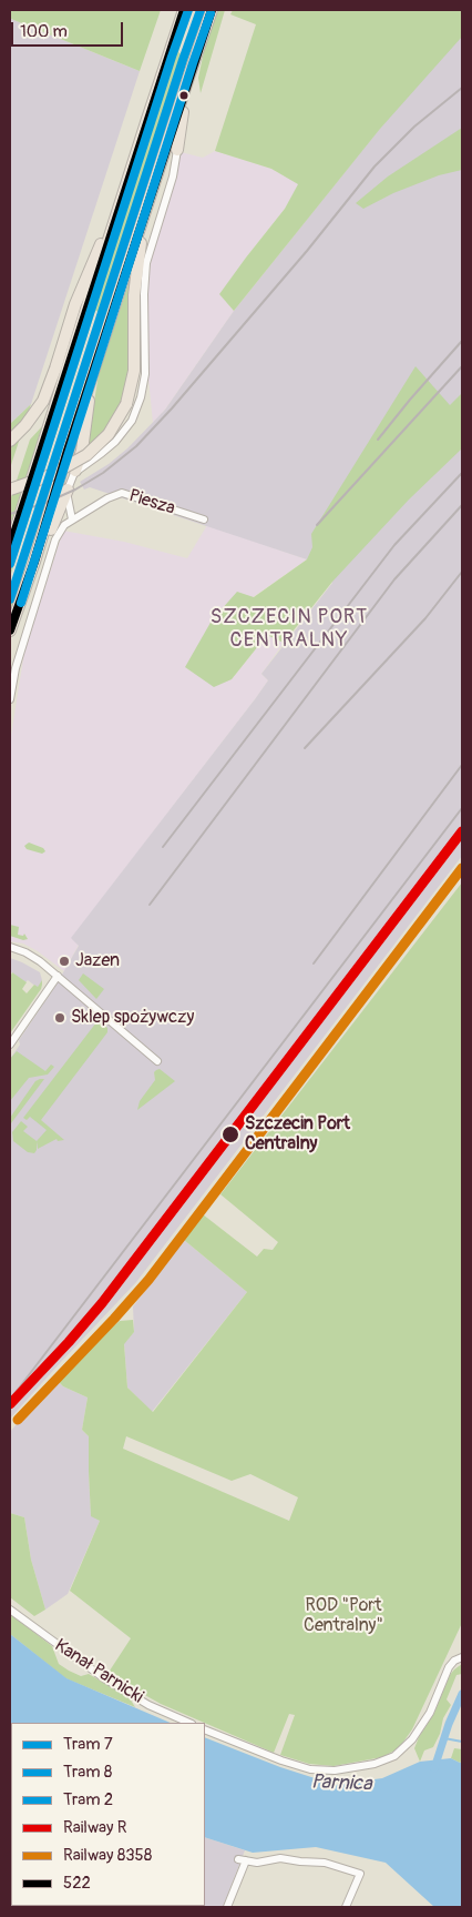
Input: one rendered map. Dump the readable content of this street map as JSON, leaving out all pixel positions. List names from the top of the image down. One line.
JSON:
{"streets":{"street":["Piesza","Kanał Parnicki"]},"districts":["SZCZECIN PORT CENTRALNY"],"water":["Parnica"],"parks":["ROD \"Port Centralny\""],"places":["Jazen","Sklep spożywczy","Szczecin Port Centralny"],"lines":["tram line 7","tram line 2","transit line 522","tram line 8","rail line R","rail line 8358"],"legend":["Tram 7","Tram 8","Tram 2","Railway R","Railway 8358","522"],"scale_bar":"100 m"}
